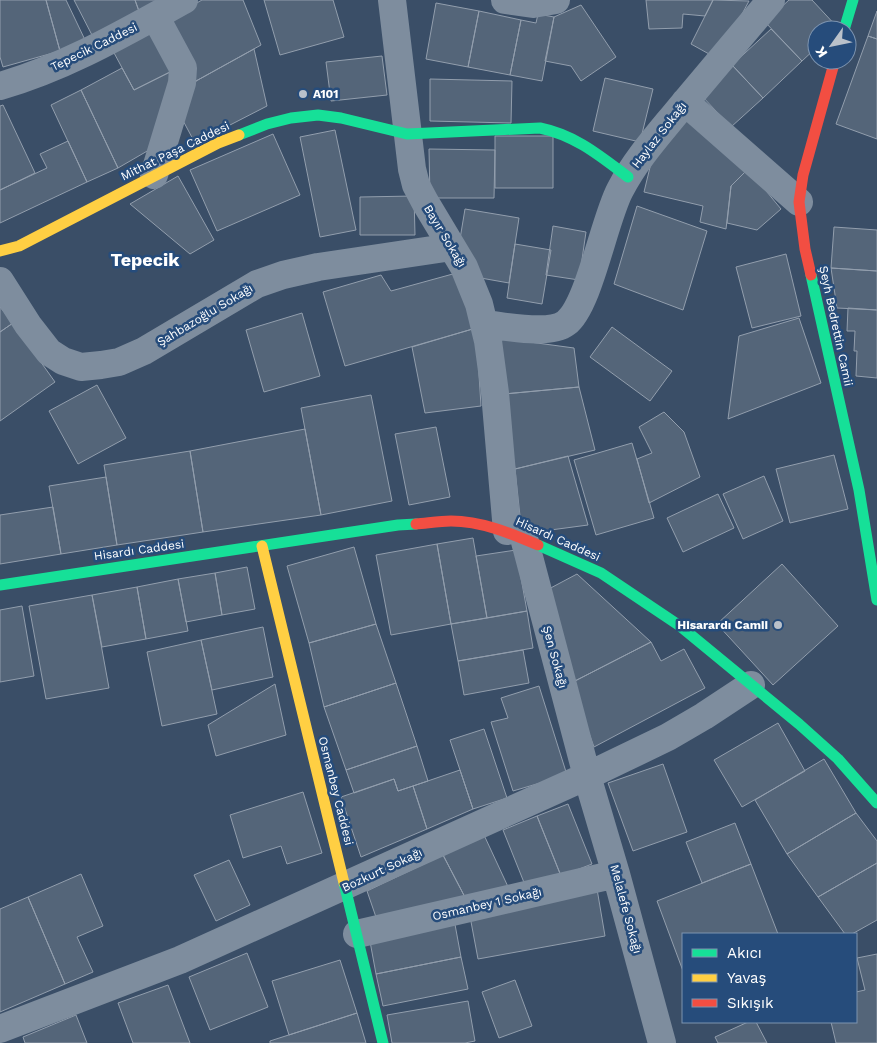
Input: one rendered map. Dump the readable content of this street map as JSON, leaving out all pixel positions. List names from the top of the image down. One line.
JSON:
{"streets":{"street":["Tepecik Caddesi","Haylaz Sokağı","Mithat Paşa Caddesi","Bayır Sokağı","Şahbazoğlu Sokağı","Şeyh Bedrettin Camii","Hisardı Caddesi","Şen Sokağı","Osmanbey Caddesi","Bozkurt Sokağı","Osmanbey 1 Sokağı","Melalefe Sokağı"]},"crossings":[["Haylaz Sokağı","Mithat Paşa Caddesi"],["Haylaz Sokağı","Bayır Sokağı"],["Mithat Paşa Caddesi","Bayır Sokağı"],["Bayır Sokağı","Şahbazoğlu Sokağı"],["Bayır Sokağı","Hisardı Caddesi"],["Bayır Sokağı","Şen Sokağı"],["Hisardı Caddesi","Şen Sokağı"],["Hisardı Caddesi","Osmanbey Caddesi"],["Hisardı Caddesi","Bozkurt Sokağı"],["Şen Sokağı","Bozkurt Sokağı"],["Şen Sokağı","Melalefe Sokağı"],["Osmanbey Caddesi","Bozkurt Sokağı"],["Osmanbey Caddesi","Osmanbey 1 Sokağı"],["Bozkurt Sokağı","Melalefe Sokağı"],["Osmanbey 1 Sokağı","Melalefe Sokağı"]],"districts":["Tepecik"],"places":["A101","Hisarardı Camii"],"legend":["Akıcı","Yavaş","Sıkışık"],"north":"bottom left"}
